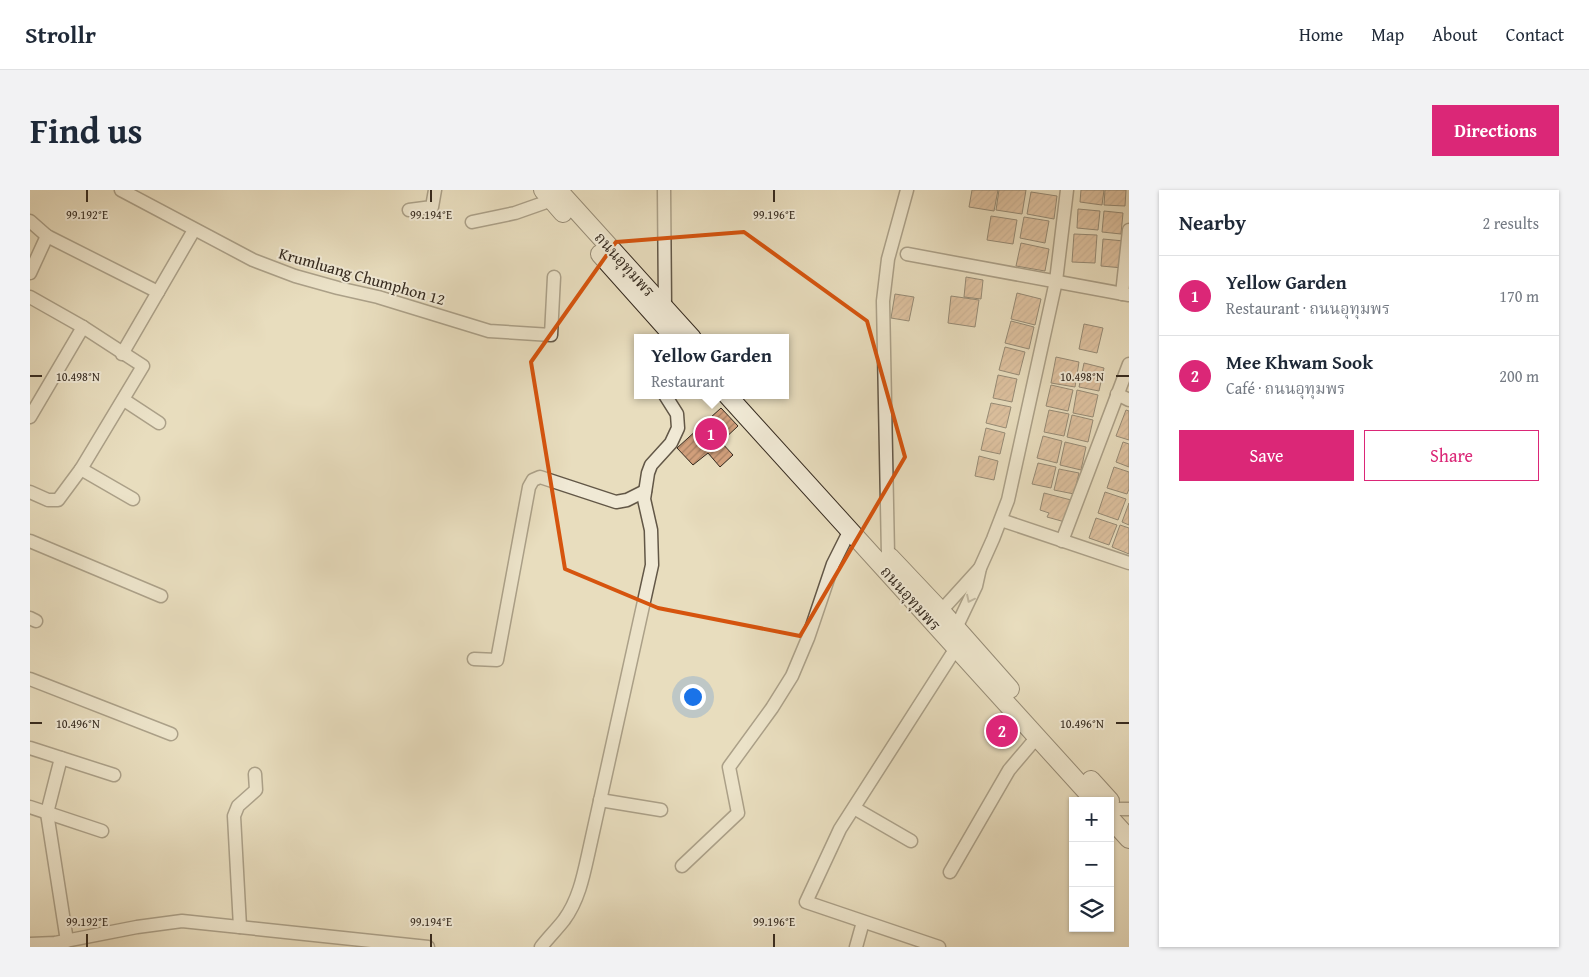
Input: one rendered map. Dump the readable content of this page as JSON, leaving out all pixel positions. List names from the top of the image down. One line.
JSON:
{"streets":{"street":["ถนนอุทุมพร","Krumluang Chumphon 12"]},"page":{"header":"Strollr","nav":["Home","Map","About","Contact"],"title":"Find us","buttons":["Directions",["Save","Share"]],"heading":["Nearby","2 results"],"list":[{"mark":"1","name":"Yellow Garden","note":"Restaurant · ถนนอุทุมพร","value":"170 m"},{"mark":"2","name":"Mee Khwam Sook","note":"Café · ถนนอุทุมพร","value":"200 m"}],"popup":["Yellow Garden","Restaurant"],"pins":["1","2"],"map_buttons":["+","−"]},"coordinates":["99.192°E","99.194°E","99.196°E","10.498°N","10.496°N"]}
